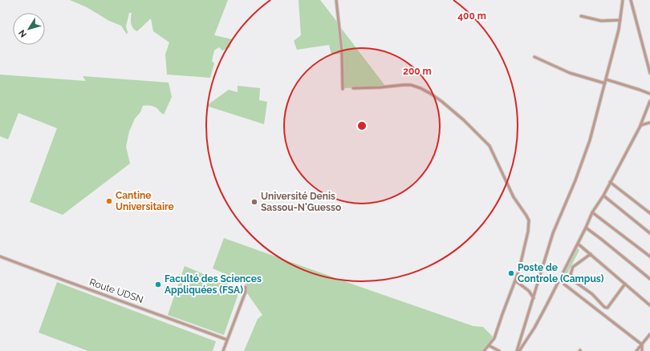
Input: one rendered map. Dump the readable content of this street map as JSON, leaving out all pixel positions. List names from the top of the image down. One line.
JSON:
{"streets":{"street":["Route UDSN"]},"places":["Cantine Universitaire","Université Denis Sassou-N'Guesso","Poste de Controle (Campus)","Faculté des Sciences Appliquées (FSA)"],"north":"bottom left","rings":["400 m","200 m"]}
